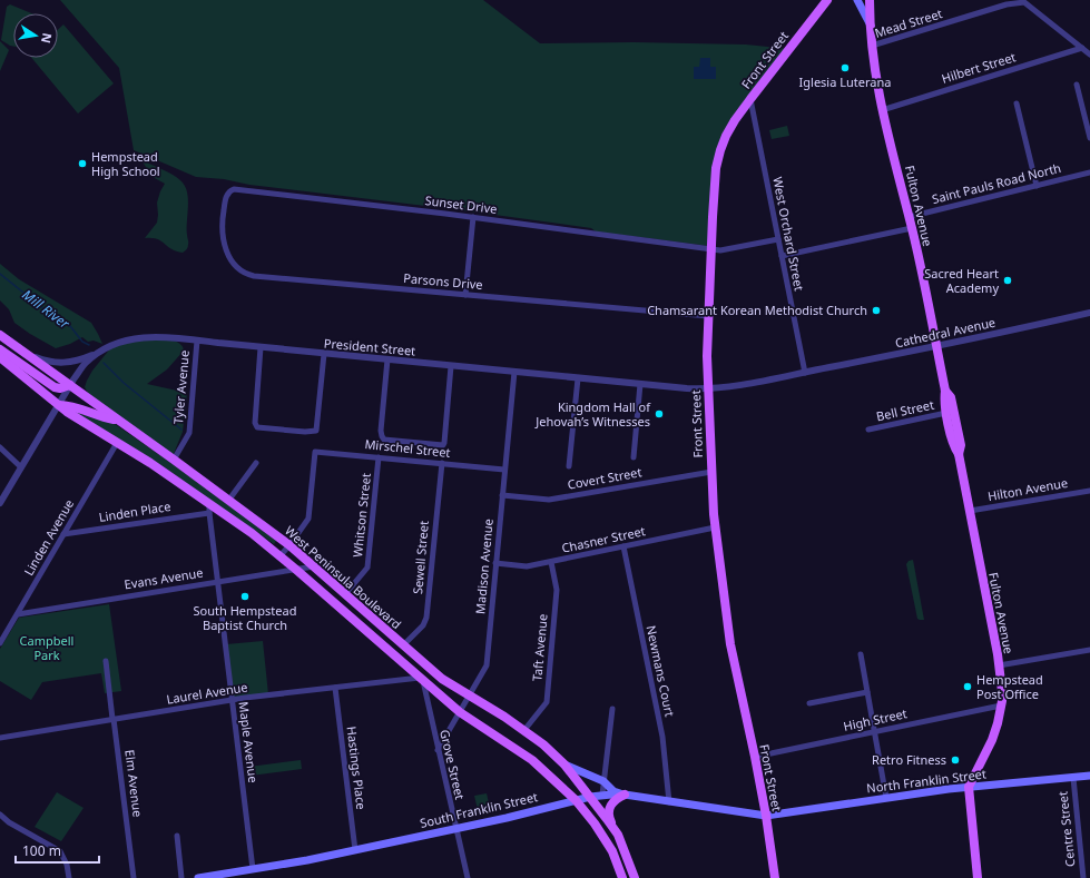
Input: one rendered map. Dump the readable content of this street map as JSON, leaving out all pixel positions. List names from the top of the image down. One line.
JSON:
{"streets":{"main road":["Front Street","Fulton Avenue","West Peninsula Boulevard","North Franklin Street","South Franklin Street"],"street":["Mead Street","Hilbert Street","Saint Pauls Road North","Sunset Drive","West Orchard Street","Parsons Drive","Cathedral Avenue","President Street","Tyler Avenue","Bell Street","Mirschel Street","Covert Street","Hilton Avenue","Linden Place","Whitson Street","Linden Avenue","Chasner Street","Sewell Street","Madison Avenue","Evans Avenue","Taft Avenue","Newmans Court","Laurel Avenue","High Street","Maple Avenue","Grove Street","Hastings Place","Elm Avenue","Centre Street"]},"crossings":[["Mead Street","Hilbert Street"],["Mead Street","Fulton Avenue"],["Front Street","Sunset Drive"],["Front Street","West Orchard Street"],["Front Street","Parsons Drive"],["Front Street","Cathedral Avenue"],["Front Street","President Street"],["Front Street","Covert Street"],["Front Street","Chasner Street"],["Front Street","High Street"],["Front Street","North Franklin Street"],["Front Street","South Franklin Street"],["Hilbert Street","Fulton Avenue"],["Saint Pauls Road North","Fulton Avenue"],["Sunset Drive","West Orchard Street"],["Sunset Drive","Parsons Drive"],["Fulton Avenue","Cathedral Avenue"],["Fulton Avenue","Bell Street"],["Fulton Avenue","Hilton Avenue"],["Fulton Avenue","High Street"],["Fulton Avenue","North Franklin Street"],["West Orchard Street","Cathedral Avenue"],["Cathedral Avenue","President Street"],["President Street","Tyler Avenue"],["President Street","Madison Avenue"],["President Street","West Peninsula Boulevard"],["Tyler Avenue","West Peninsula Boulevard"],["Mirschel Street","Whitson Street"],["Mirschel Street","Sewell Street"],["Mirschel Street","Madison Avenue"],["Mirschel Street","West Peninsula Boulevard"],["Covert Street","Madison Avenue"],["Linden Place","Linden Avenue"],["Linden Place","Maple Avenue"],["Whitson Street","West Peninsula Boulevard"],["Linden Avenue","West Peninsula Boulevard"],["Linden Avenue","Evans Avenue"],["Chasner Street","Madison Avenue"],["Chasner Street","Taft Avenue"],["Chasner Street","Newmans Court"],["Sewell Street","West Peninsula Boulevard"],["Madison Avenue","West Peninsula Boulevard"],["Madison Avenue","Grove Street"],["West Peninsula Boulevard","Evans Avenue"],["West Peninsula Boulevard","Taft Avenue"],["West Peninsula Boulevard","Laurel Avenue"],["West Peninsula Boulevard","Maple Avenue"],["West Peninsula Boulevard","Grove Street"],["West Peninsula Boulevard","South Franklin Street"],["Evans Avenue","Maple Avenue"],["Newmans Court","South Franklin Street"],["Laurel Avenue","Maple Avenue"],["Laurel Avenue","Grove Street"],["Laurel Avenue","Hastings Place"],["Laurel Avenue","Elm Avenue"],["Maple Avenue","South Franklin Street"],["Grove Street","South Franklin Street"],["Hastings Place","South Franklin Street"],["North Franklin Street","South Franklin Street"],["North Franklin Street","Centre Street"]],"water":["Mill River"],"parks":["Campbell Park"],"places":["Iglesia Luterana","Hempstead High School","Sacred Heart Academy","Chamsarant Korean Methodist Church","Kingdom Hall of Jehovah’s Witnesses","South Hempstead Baptist Church","Hempstead Post Office","Retro Fitness"],"scale_bar":"100 m","north":"right"}
